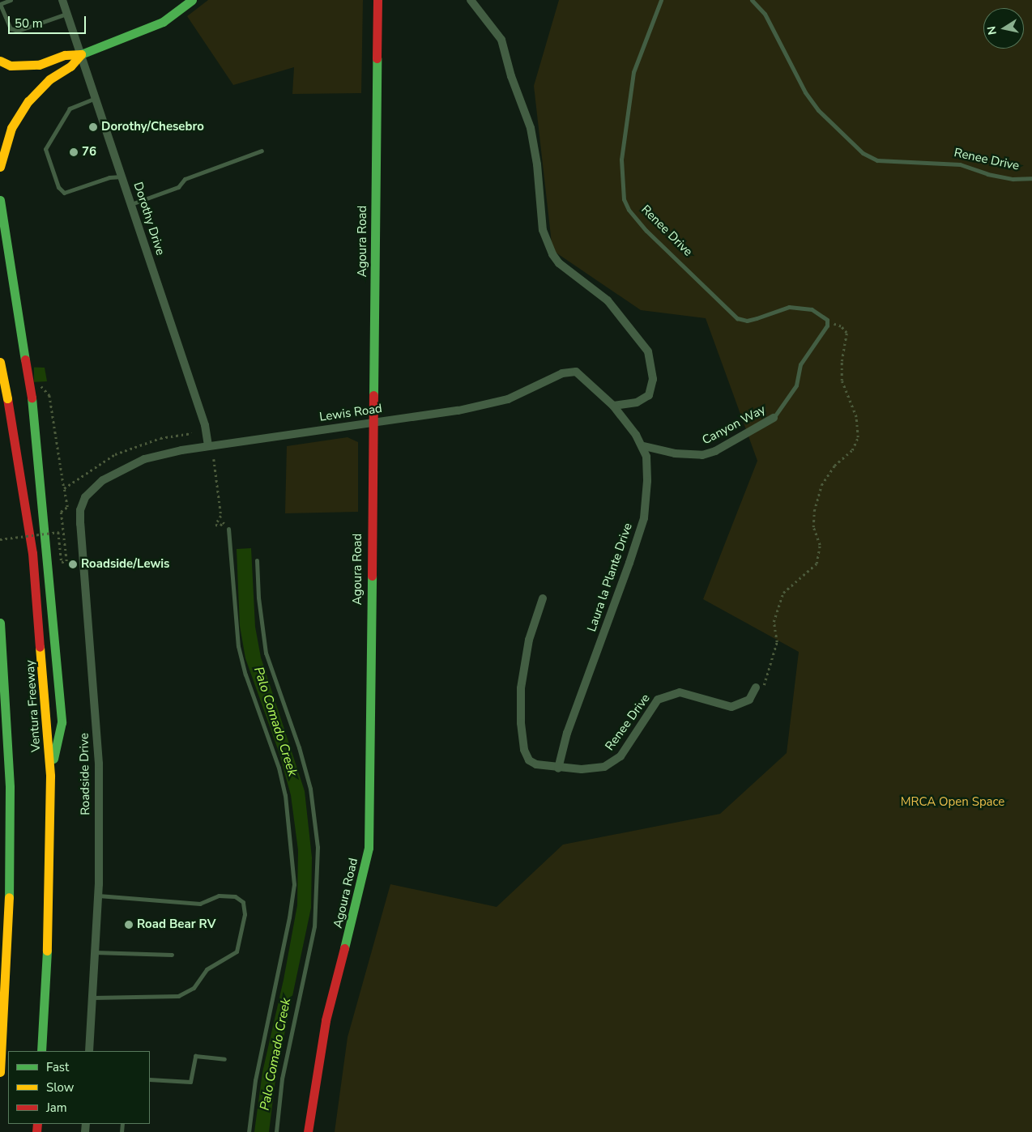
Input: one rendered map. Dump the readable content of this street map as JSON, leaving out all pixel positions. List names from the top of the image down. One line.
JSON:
{"streets":{"main road":["Agoura Road","Ventura Freeway"],"street":["Renee Drive","Dorothy Drive","Lewis Road","Canyon Way","Laura la Plante Drive","Roadside Drive"]},"crossings":[["Renee Drive","Canyon Way"],["Renee Drive","Laura la Plante Drive"],["Dorothy Drive","Lewis Road"],["Agoura Road","Lewis Road"],["Lewis Road","Roadside Drive"],["Canyon Way","Laura la Plante Drive"]],"water":["Palo Comado Creek"],"parks":["MRCA Open Space"],"places":["Dorothy/Chesebro","76","Roadside/Lewis","Road Bear RV"],"legend":["Fast","Slow","Jam"],"scale_bar":"50 m","north":"left"}
